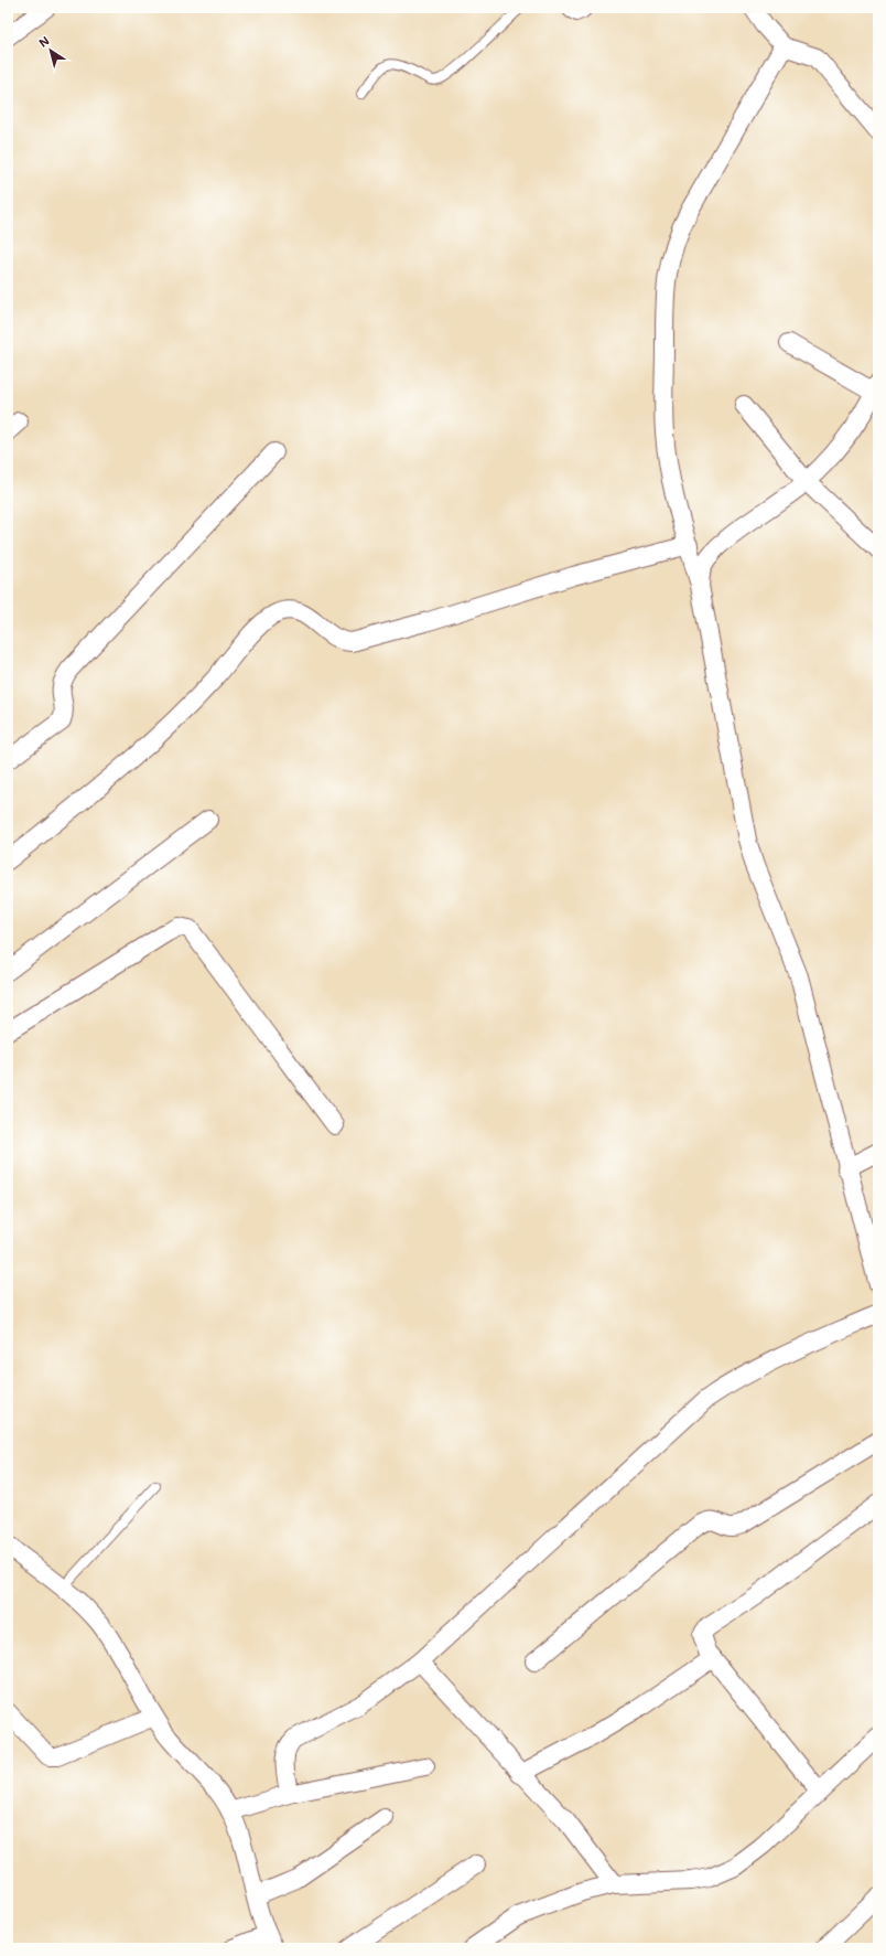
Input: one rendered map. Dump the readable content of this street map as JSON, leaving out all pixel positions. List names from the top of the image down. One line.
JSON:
{"north":"top left"}
